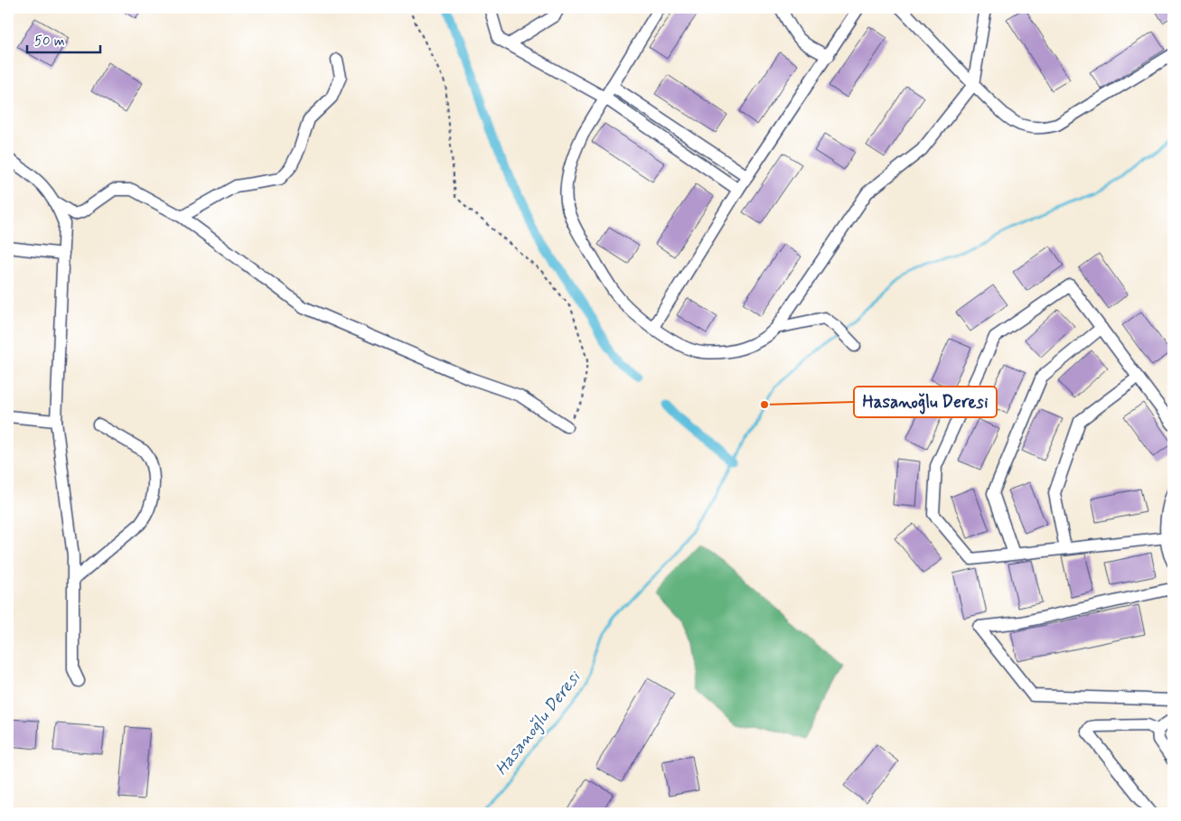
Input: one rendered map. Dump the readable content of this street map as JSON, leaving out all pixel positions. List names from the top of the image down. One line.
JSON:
{"water":["Hasanoğlu Deresi"],"places":["Hasanoğlu Deresi"],"scale_bar":"50 m"}
